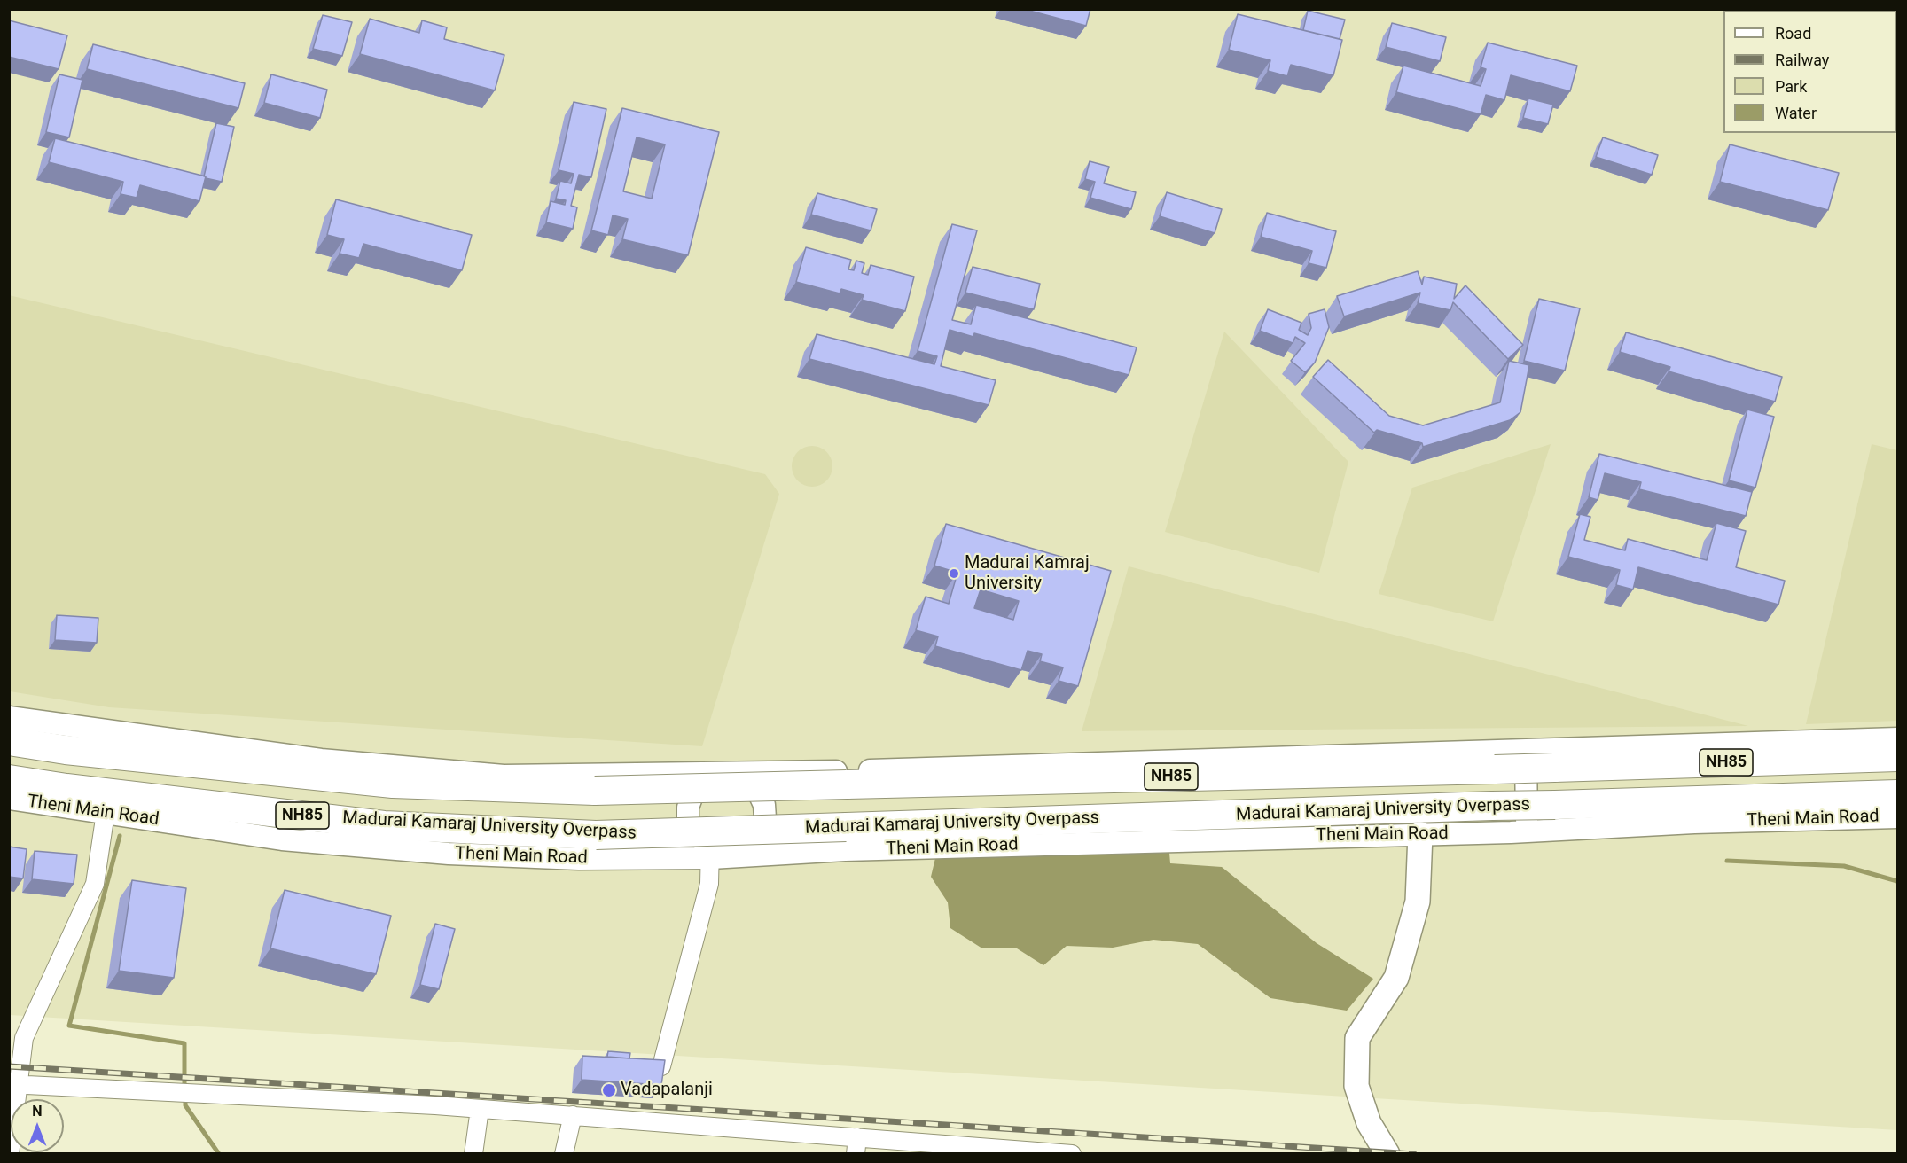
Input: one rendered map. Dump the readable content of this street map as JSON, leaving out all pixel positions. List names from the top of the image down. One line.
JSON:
{"streets":{"highway":["NH85","Madurai Kamaraj University Overpass"],"street":["Theni Main Road"]},"places":["Madurai Kamraj University","Vadapalanji"],"legend":["Road","Railway","Park","Water"],"north":"top"}
